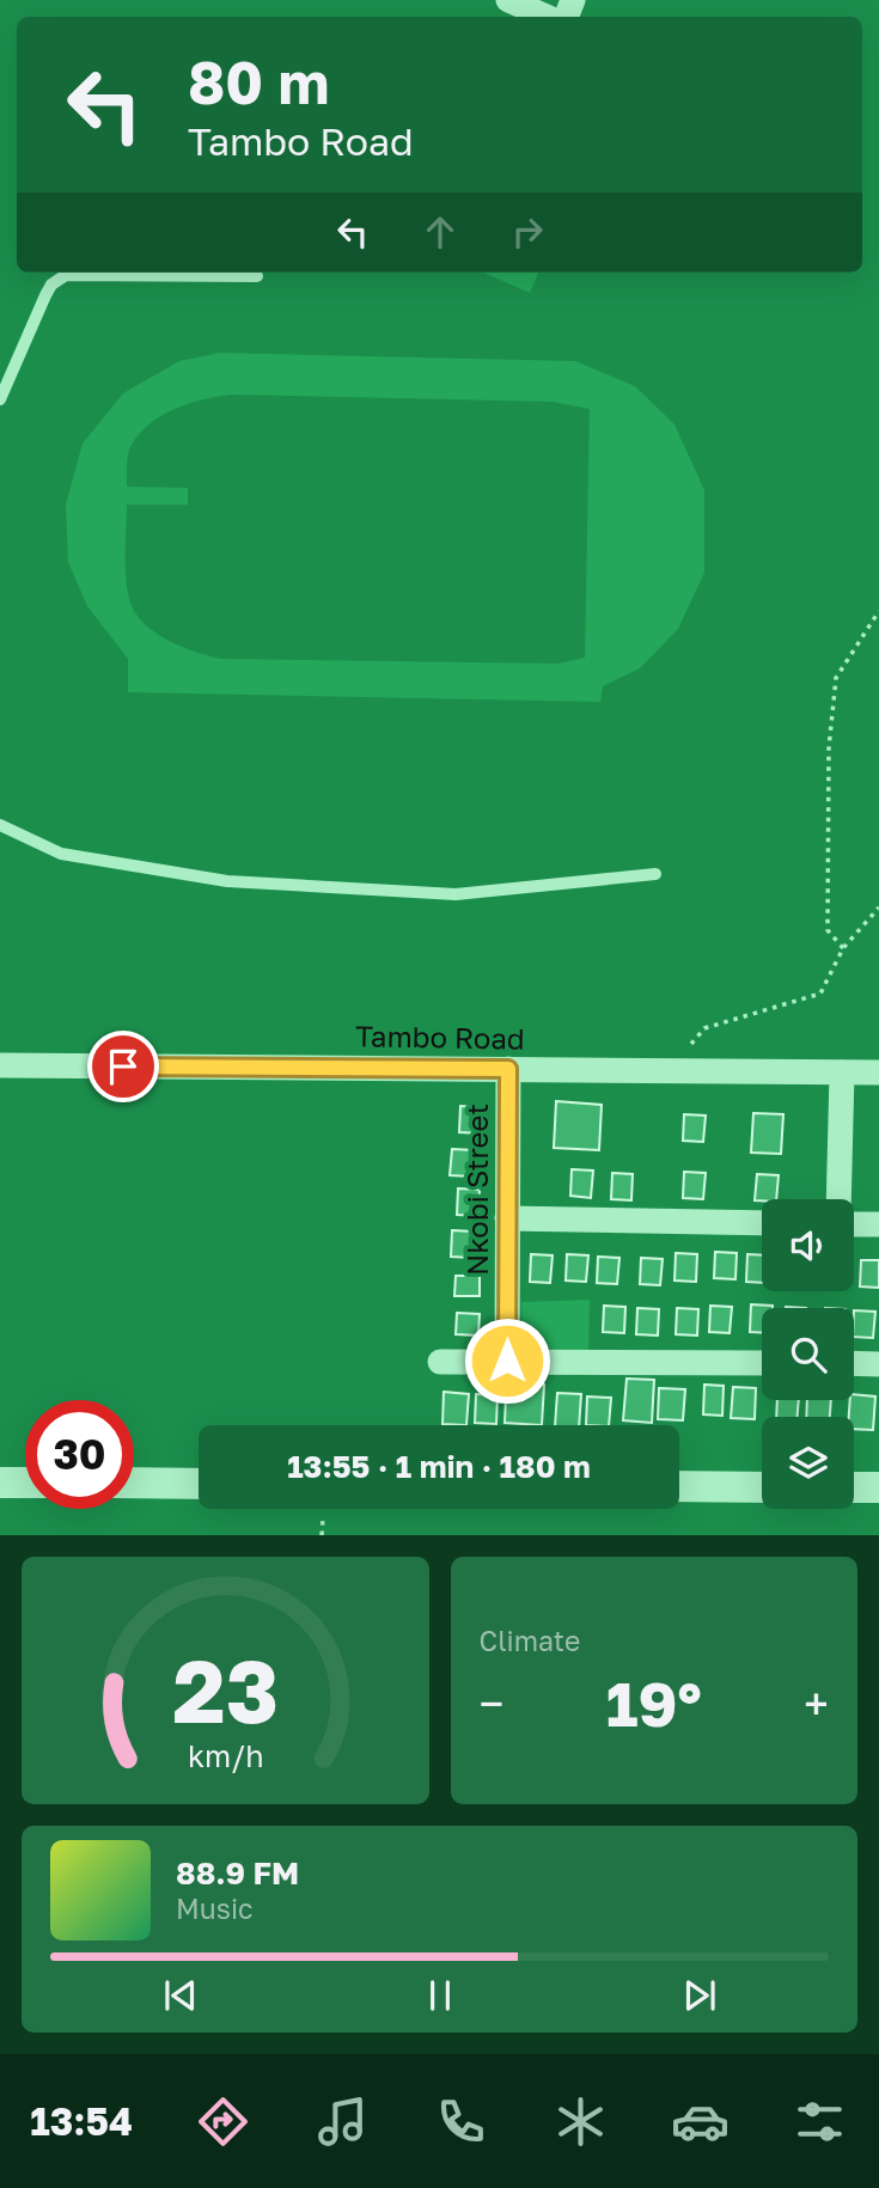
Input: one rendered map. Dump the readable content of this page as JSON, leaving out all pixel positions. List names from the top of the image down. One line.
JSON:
{"streets":{"street":["Tambo Road","Nkobi Street"]},"crossings":[["Tambo Road","Nkobi Street"]],"page":{"turn":["80 m","Tambo Road"],"limit":"30","trip":"13:55 · 1 min · 180 m","tile":"Climate","heat":["−","19°","+"],"song":["88.9 FM","Music"],"tabs":"13:54","gauge":["23","km/h"]}}
